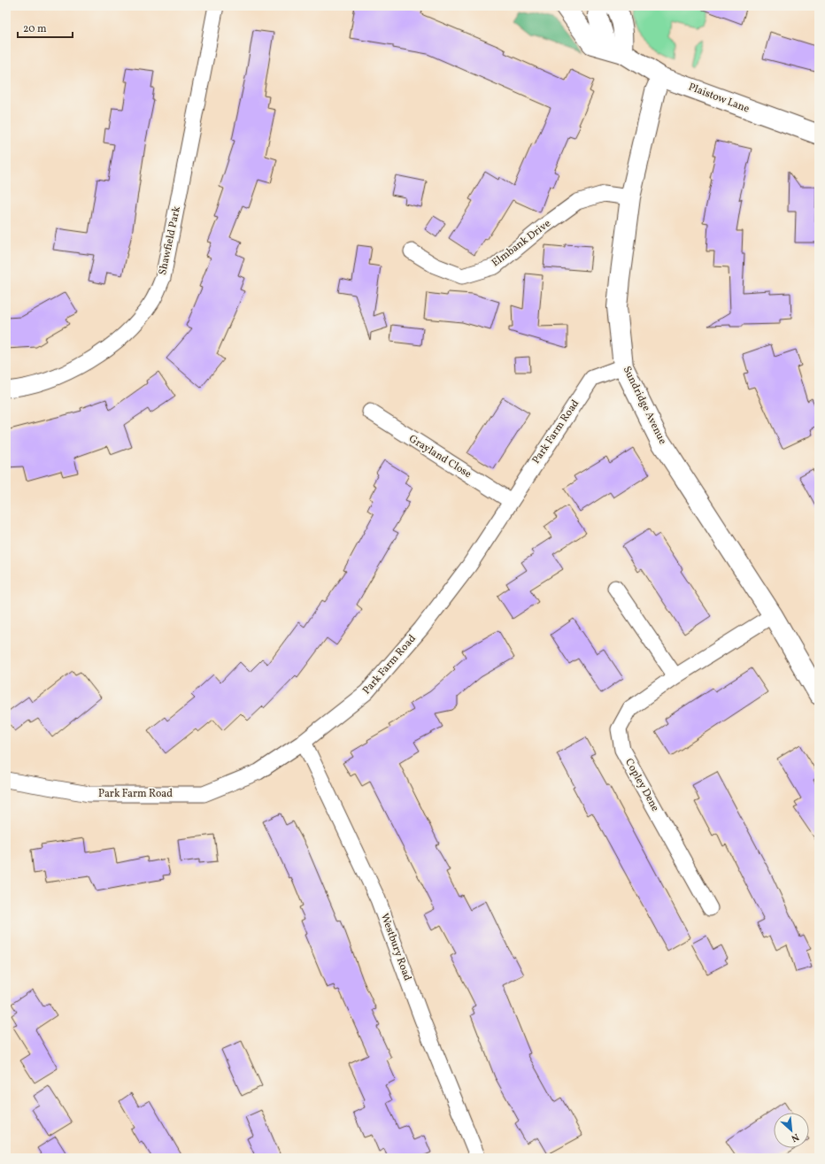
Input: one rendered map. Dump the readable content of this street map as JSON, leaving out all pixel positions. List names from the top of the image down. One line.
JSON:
{"streets":{"street":["Plaistow Lane","Shawfield Park","Elmbank Drive","Sundridge Avenue","Park Farm Road","Grayland Close","Copley Dene","Westbury Road"]},"crossings":[["Plaistow Lane","Sundridge Avenue"],["Elmbank Drive","Sundridge Avenue"],["Sundridge Avenue","Park Farm Road"],["Sundridge Avenue","Copley Dene"],["Park Farm Road","Grayland Close"],["Park Farm Road","Westbury Road"]],"scale_bar":"20 m","north":"bottom right"}
